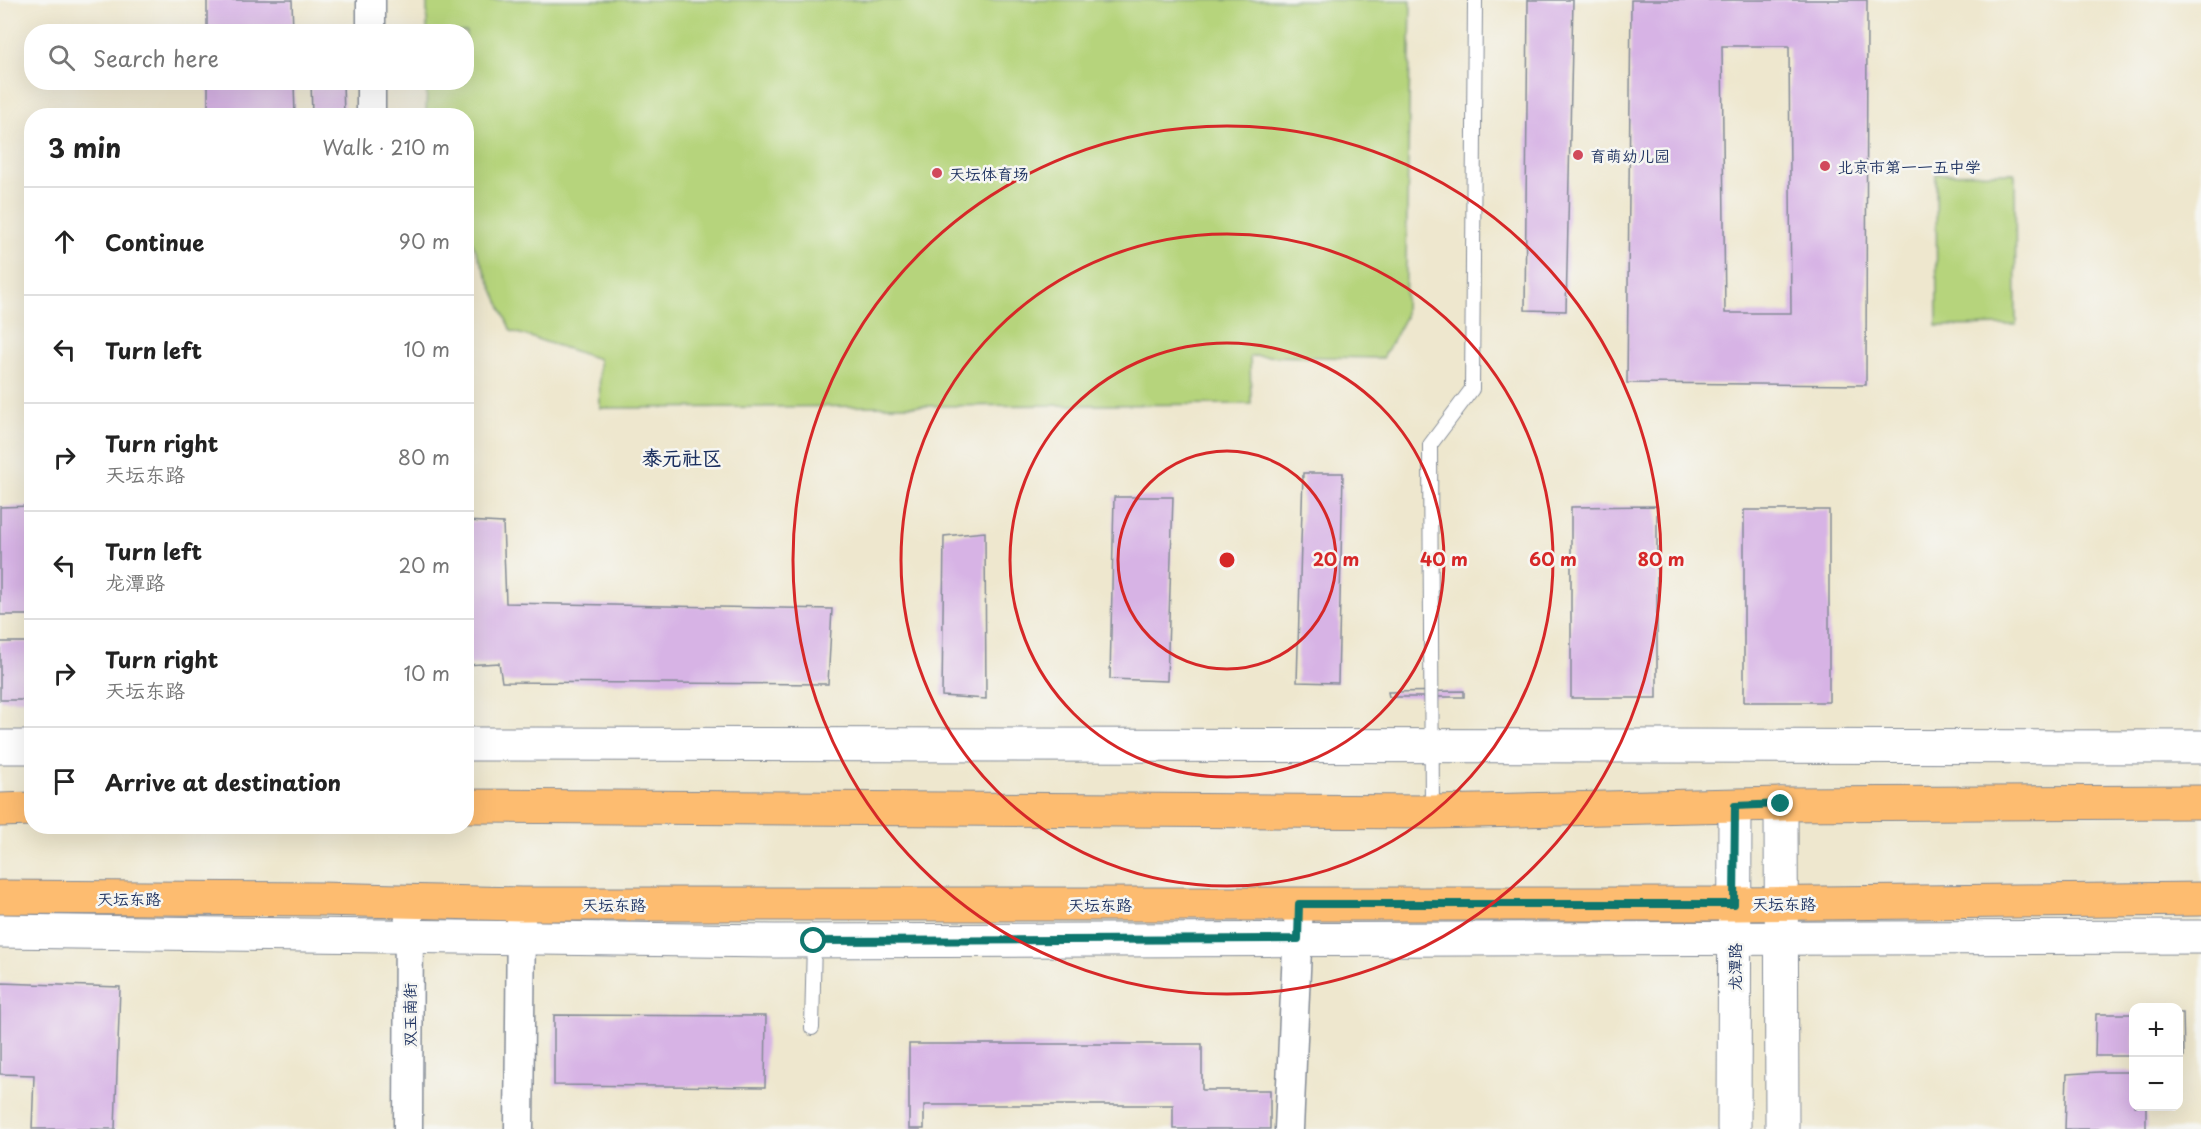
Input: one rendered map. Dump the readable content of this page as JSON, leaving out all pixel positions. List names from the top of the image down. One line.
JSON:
{"streets":{"main road":["天坛东路"],"street":["龙潭路","双玉南街"]},"crossings":[["天坛东路","龙潭路"],["天坛东路","双玉南街"]],"districts":["泰元社区"],"places":["育萌幼儿园","北京市第一一五中学","天坛体育场"],"page":{"search":"Search here","heading":["3 min","Walk · 210 m"],"list":[["Continue","90 m"],["Turn left","10 m"],["Turn right","天坛东路","80 m"],["Turn left","龙潭路","20 m"],["Turn right","天坛东路","10 m"],"Arrive at destination"],"map_buttons":["+","−"]},"rings":["20 m","40 m","60 m","80 m"]}
